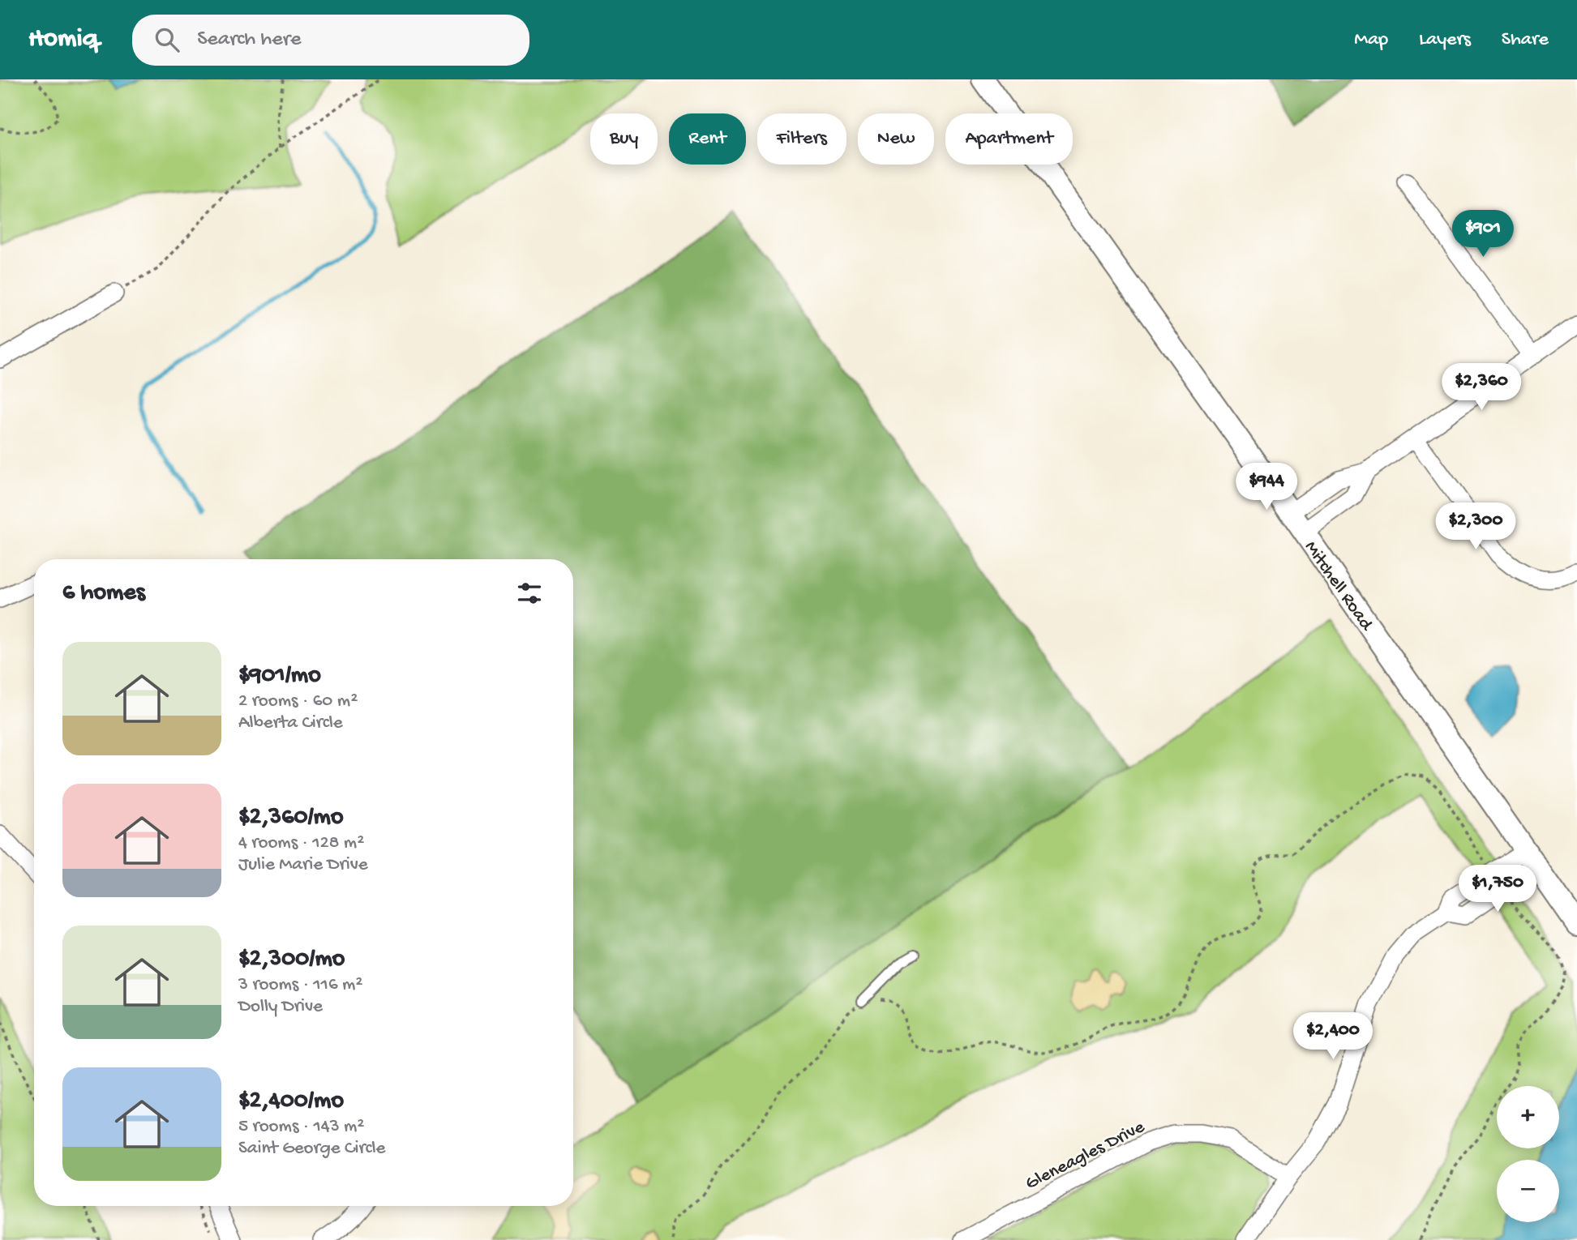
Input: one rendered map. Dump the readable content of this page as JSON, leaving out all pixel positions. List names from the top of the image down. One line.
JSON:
{"streets":{"street":["Mitchell Road","Gleneagles Drive"]},"page":{"header":"Homiq","search":"Search here","nav":["Map","Layers","Share"],"chip":["Buy","Rent","Filters","New","Apartment"],"price":["$901","$2,360","$944","$2,300","$1,750","$2,400"],"heading":"6 homes","list":[{"name":"$901/mo","note":"2 rooms · 60 m² · Alberta Circle"},{"name":"$2,360/mo","note":"4 rooms · 128 m² · Julie Marie Drive"},{"name":"$2,300/mo","note":"3 rooms · 116 m² · Dolly Drive"},{"name":"$2,400/mo","note":"5 rooms · 143 m² · Saint George Circle"}],"map_buttons":["+","−"]}}
